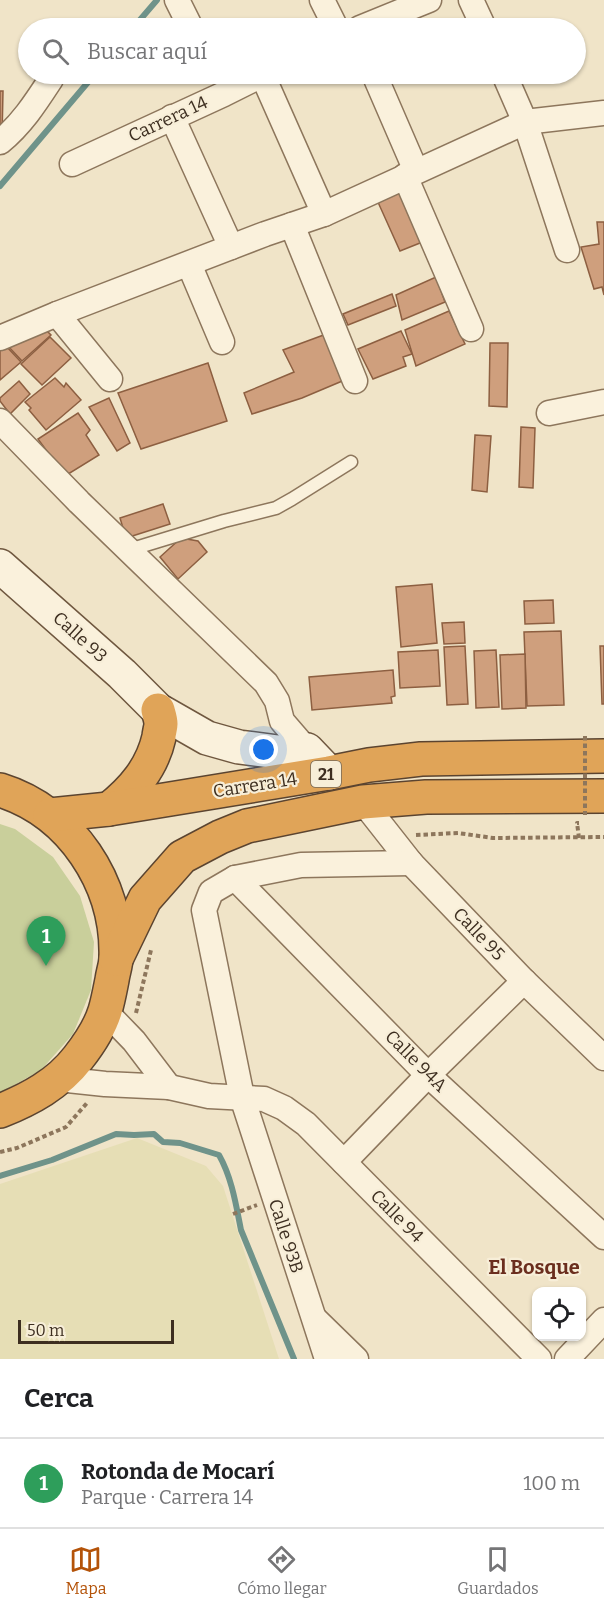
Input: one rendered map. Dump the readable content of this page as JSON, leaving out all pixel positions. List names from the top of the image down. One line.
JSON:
{"streets":{"highway":["Carrera 14","21"],"street":["Calle 93","Calle 95","Calle 94A","Calle 94","Calle 93B"]},"crossings":[["Carrera 14","21"],["Carrera 14","Calle 95"],["21","Calle 94"],["Calle 94A","Calle 93B"],["Calle 94","Calle 93B"]],"districts":["El Bosque"],"scale_bar":"50 m","page":{"search":"Buscar aquí","pins":"1","scale":"50 m","heading":"Cerca","list":[{"mark":"1","name":"Rotonda de Mocarí","note":"Parque · Carrera 14","value":"100 m"}],"nav":["Mapa","Cómo llegar","Guardados"]}}
